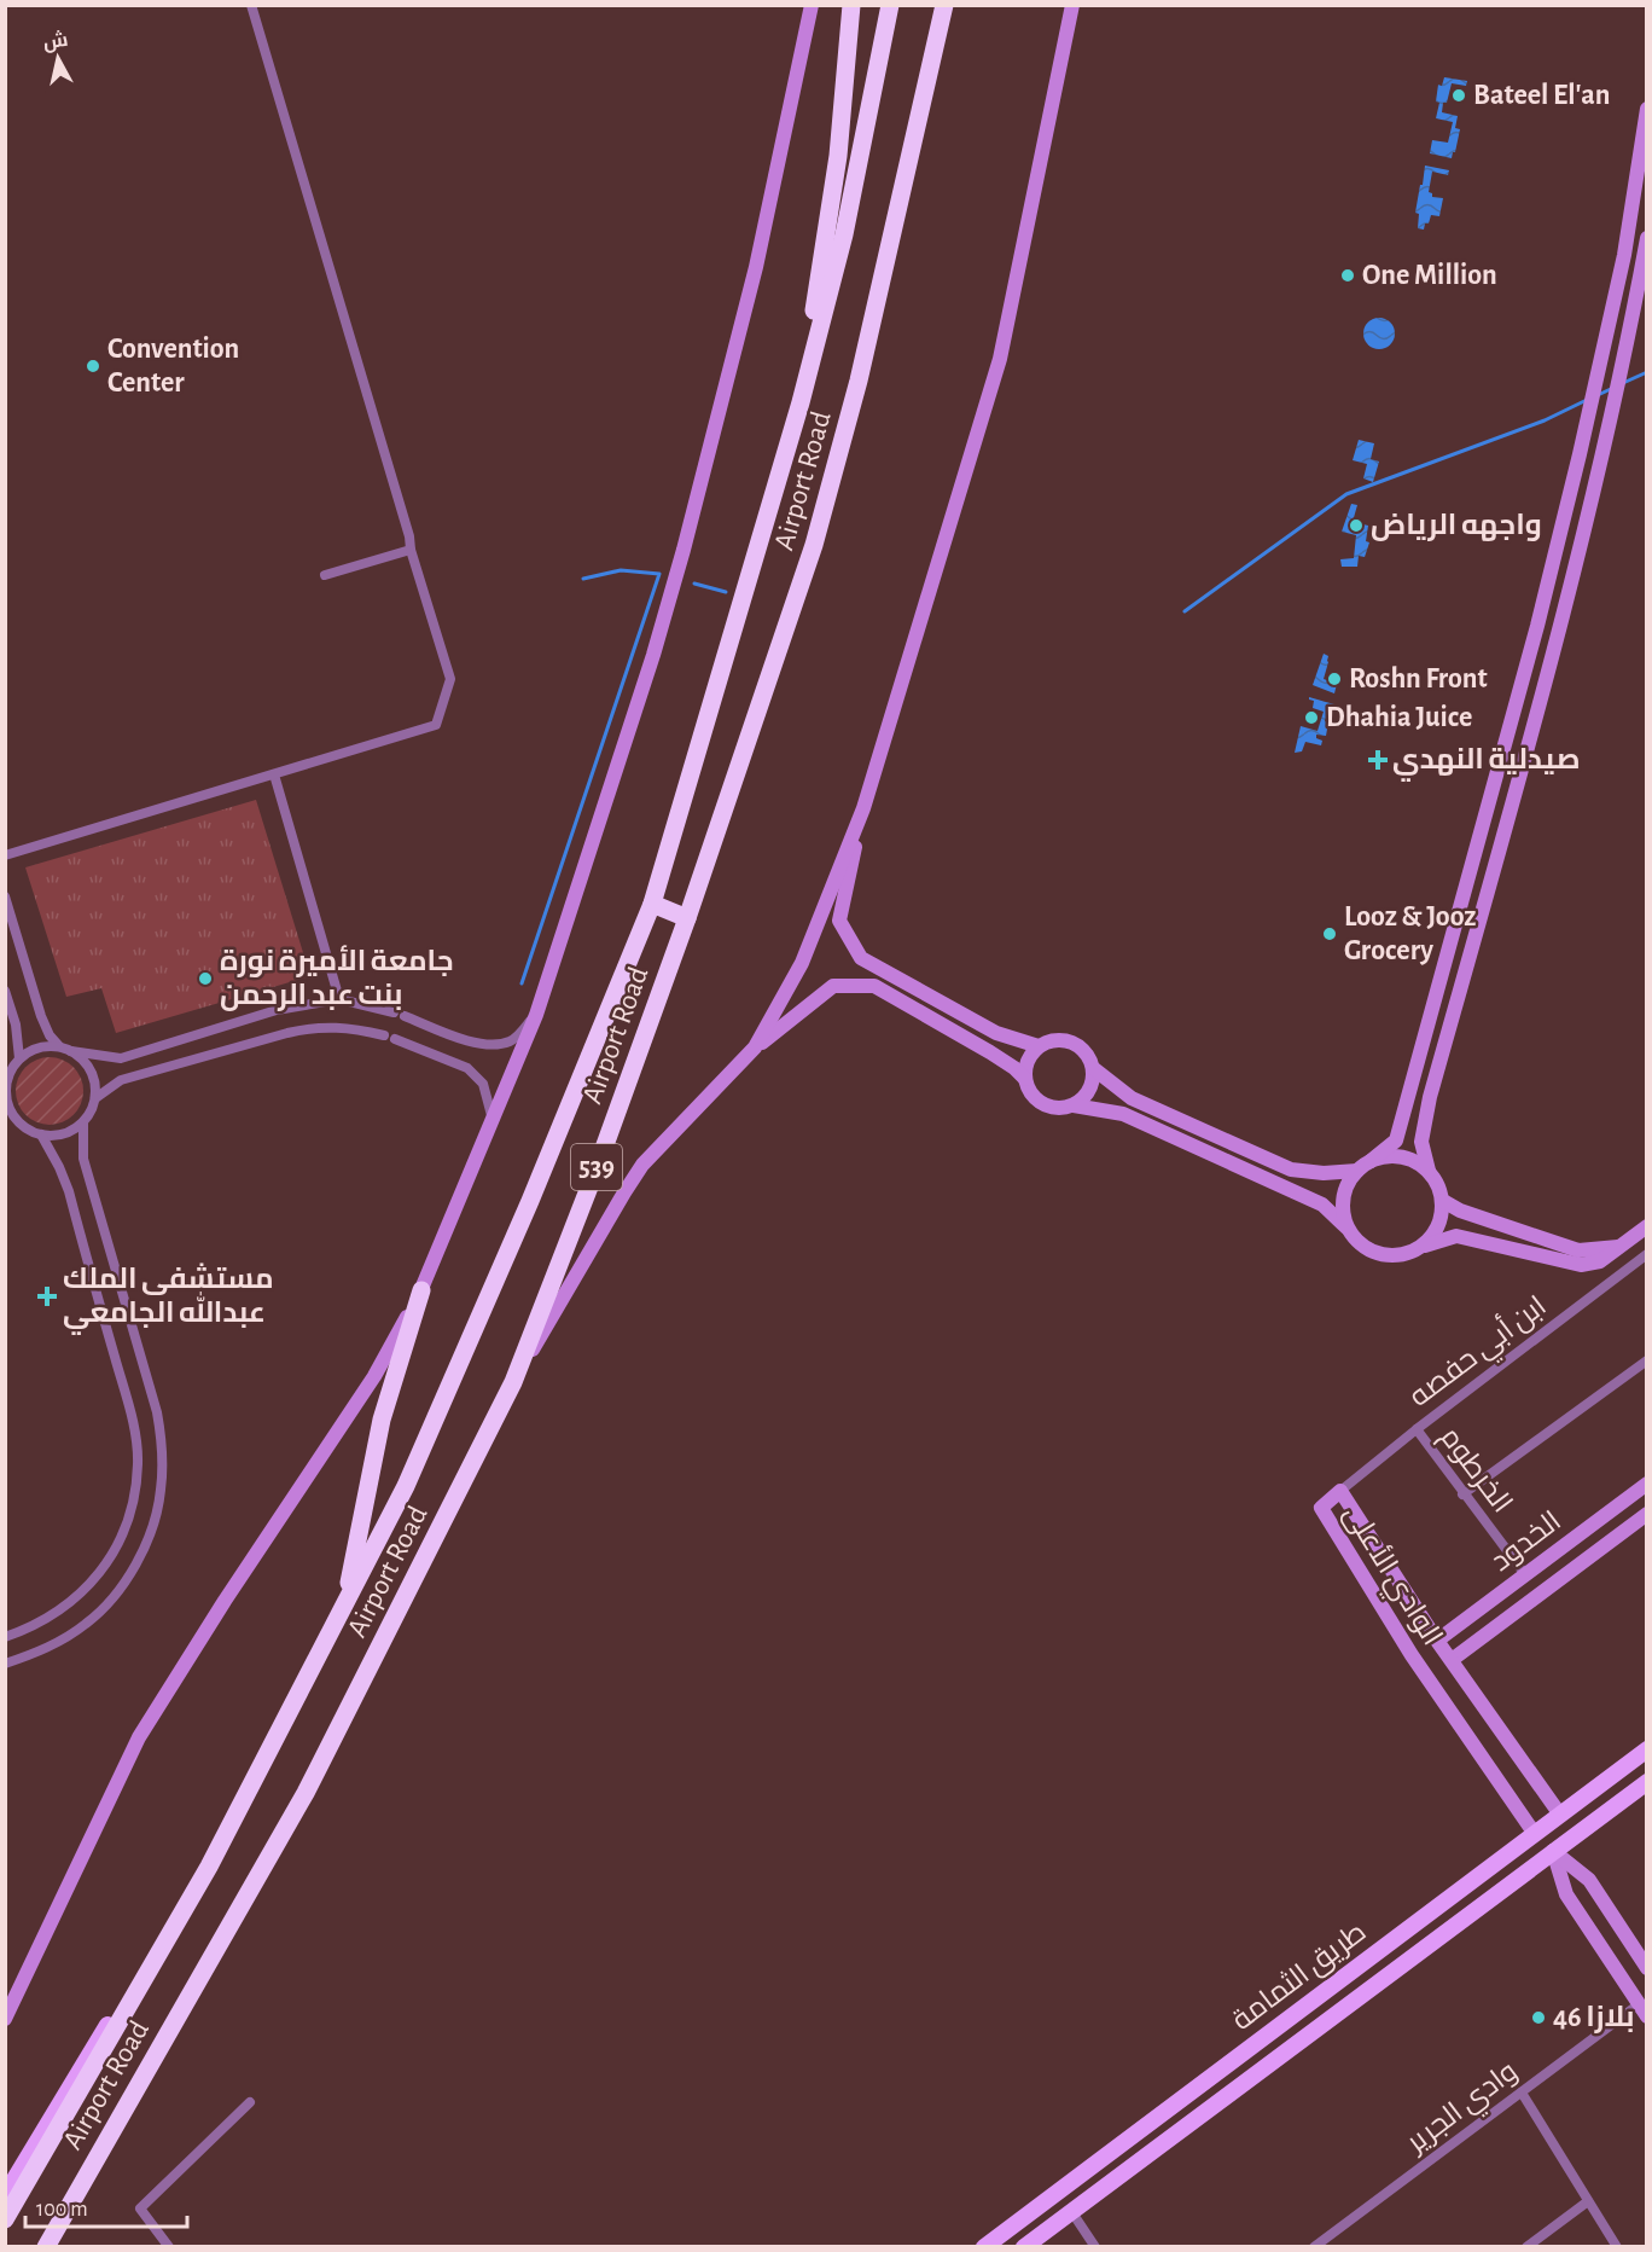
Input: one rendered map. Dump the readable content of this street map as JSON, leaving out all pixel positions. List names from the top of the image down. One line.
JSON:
{"streets":{"highway":["Airport Road","539"],"main road":["طريق الثمامة"],"street":["ابن أبي حفصه","الخرطوم","الخدود","الوادي الأعلى","وادي الجرير"]},"crossings":[["ابن أبي حفصه","الخرطوم"],["ابن أبي حفصه","الوادي الأعلى"],["الخرطوم","الخدود"],["الخدود","الوادي الأعلى"],["الوادي الأعلى","طريق الثمامة"]],"places":{"other":["Bateel El'an","One Million","Convention Center","واجهه الرياض","Roshn Front","Dhahia Juice","Looz & Jooz Grocery","جامعة الأميرة نورة بنت عبد الرحمن","بلازا 46"],"health":["صيدلية النهدي","مستشفى الملك عبدالله الجامعي"]},"scale_bar":"100 m","north":"top"}
